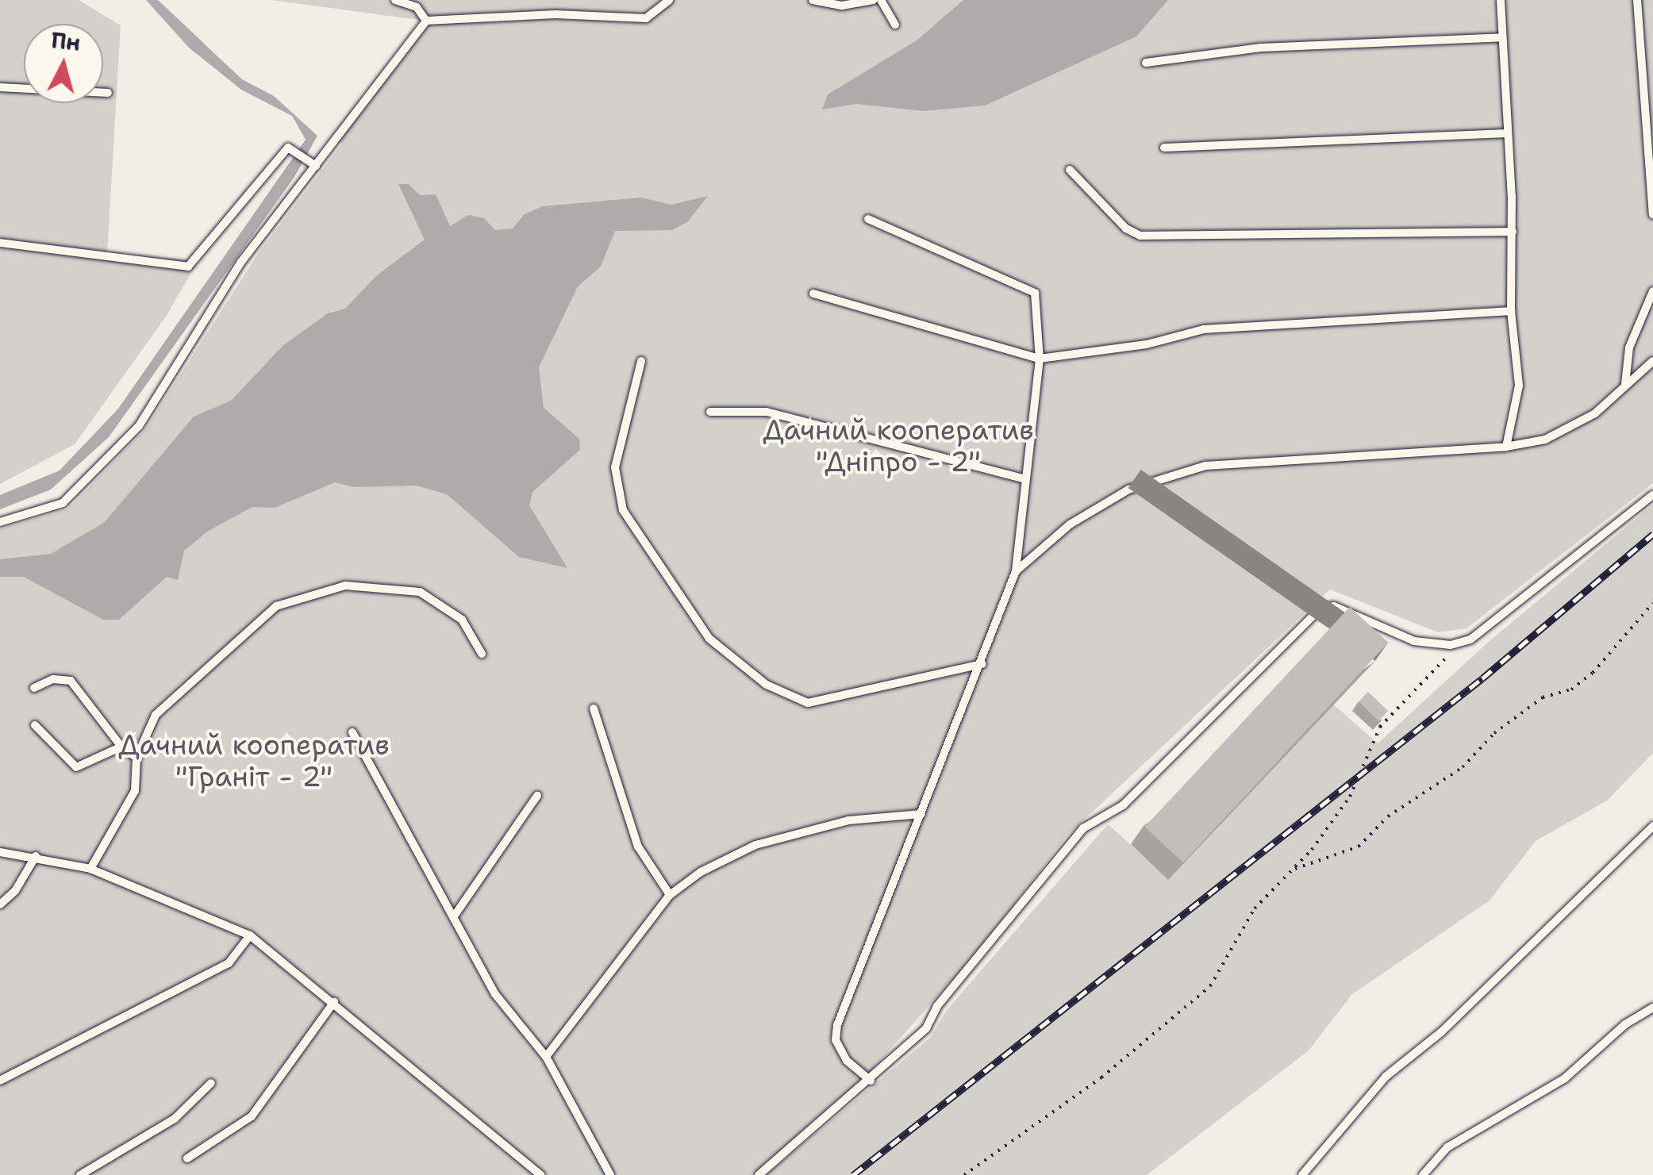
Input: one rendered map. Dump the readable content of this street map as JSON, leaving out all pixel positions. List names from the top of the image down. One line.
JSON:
{"parks":["Дачний кооператив \"Дніпро - 2\"","Дачний кооператив \"Граніт - 2\""],"north":"top"}
